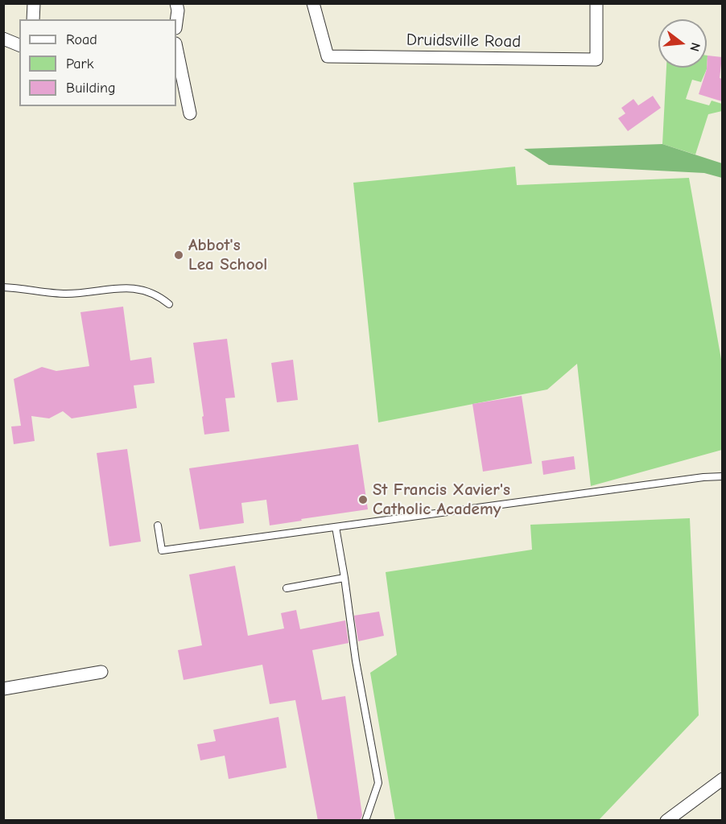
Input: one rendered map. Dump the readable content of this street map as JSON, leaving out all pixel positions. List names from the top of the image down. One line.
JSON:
{"streets":{"street":["Druidsville Road"]},"places":["Abbot's Lea School","St Francis Xavier's Catholic Academy"],"legend":["Road","Park","Building"],"north":"right"}
